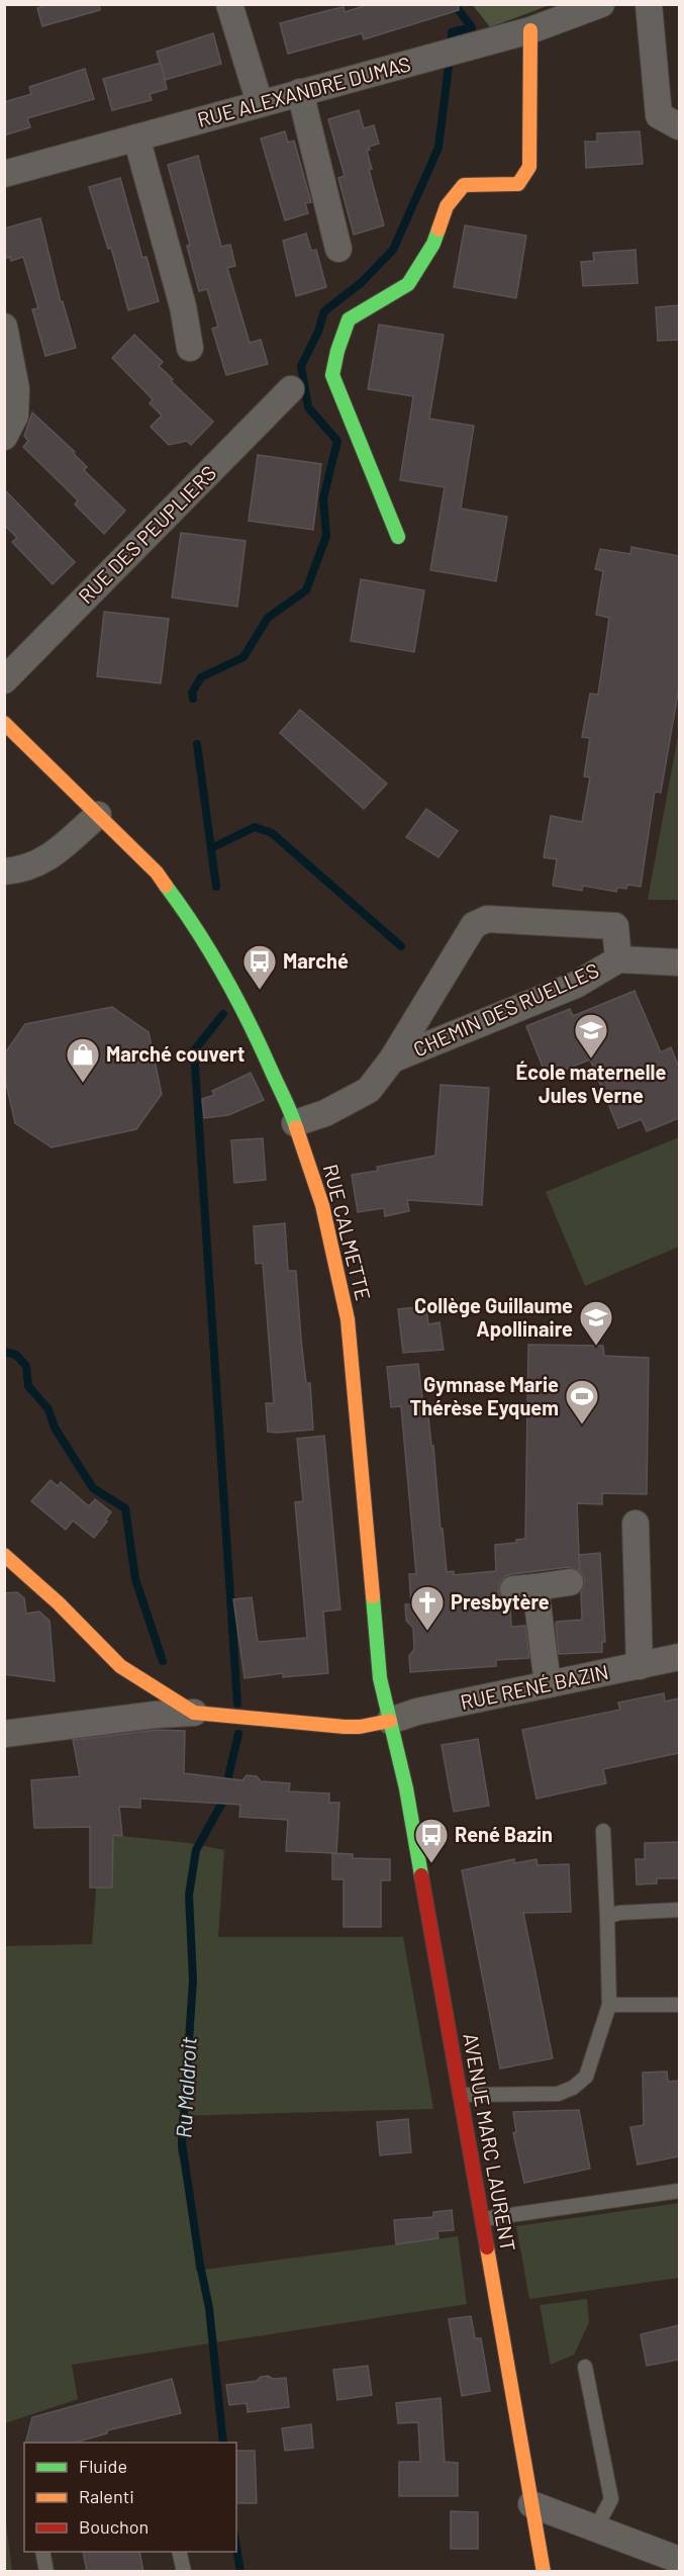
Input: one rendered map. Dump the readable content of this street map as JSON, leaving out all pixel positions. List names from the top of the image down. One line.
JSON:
{"streets":{"street":["RUE ALEXANDRE DUMAS","RUE DES PEUPLIERS","CHEMIN DES RUELLES","RUE CALMETTE","RUE RENÉ BAZIN","AVENUE MARC LAURENT"]},"crossings":[["CHEMIN DES RUELLES","RUE CALMETTE"],["RUE CALMETTE","RUE RENÉ BAZIN"],["RUE CALMETTE","AVENUE MARC LAURENT"],["RUE RENÉ BAZIN","AVENUE MARC LAURENT"]],"water":["Ru Maldroit"],"places":{"bus stop":["Marché","René Bazin"],"school or university":["École maternelle Jules Verne","Collège Guillaume Apollinaire"],"shop":["Marché couvert"],"sports":["Gymnase Marie Thérèse Eyquem"],"church":["Presbytère"]},"legend":["Fluide","Ralenti","Bouchon"]}
